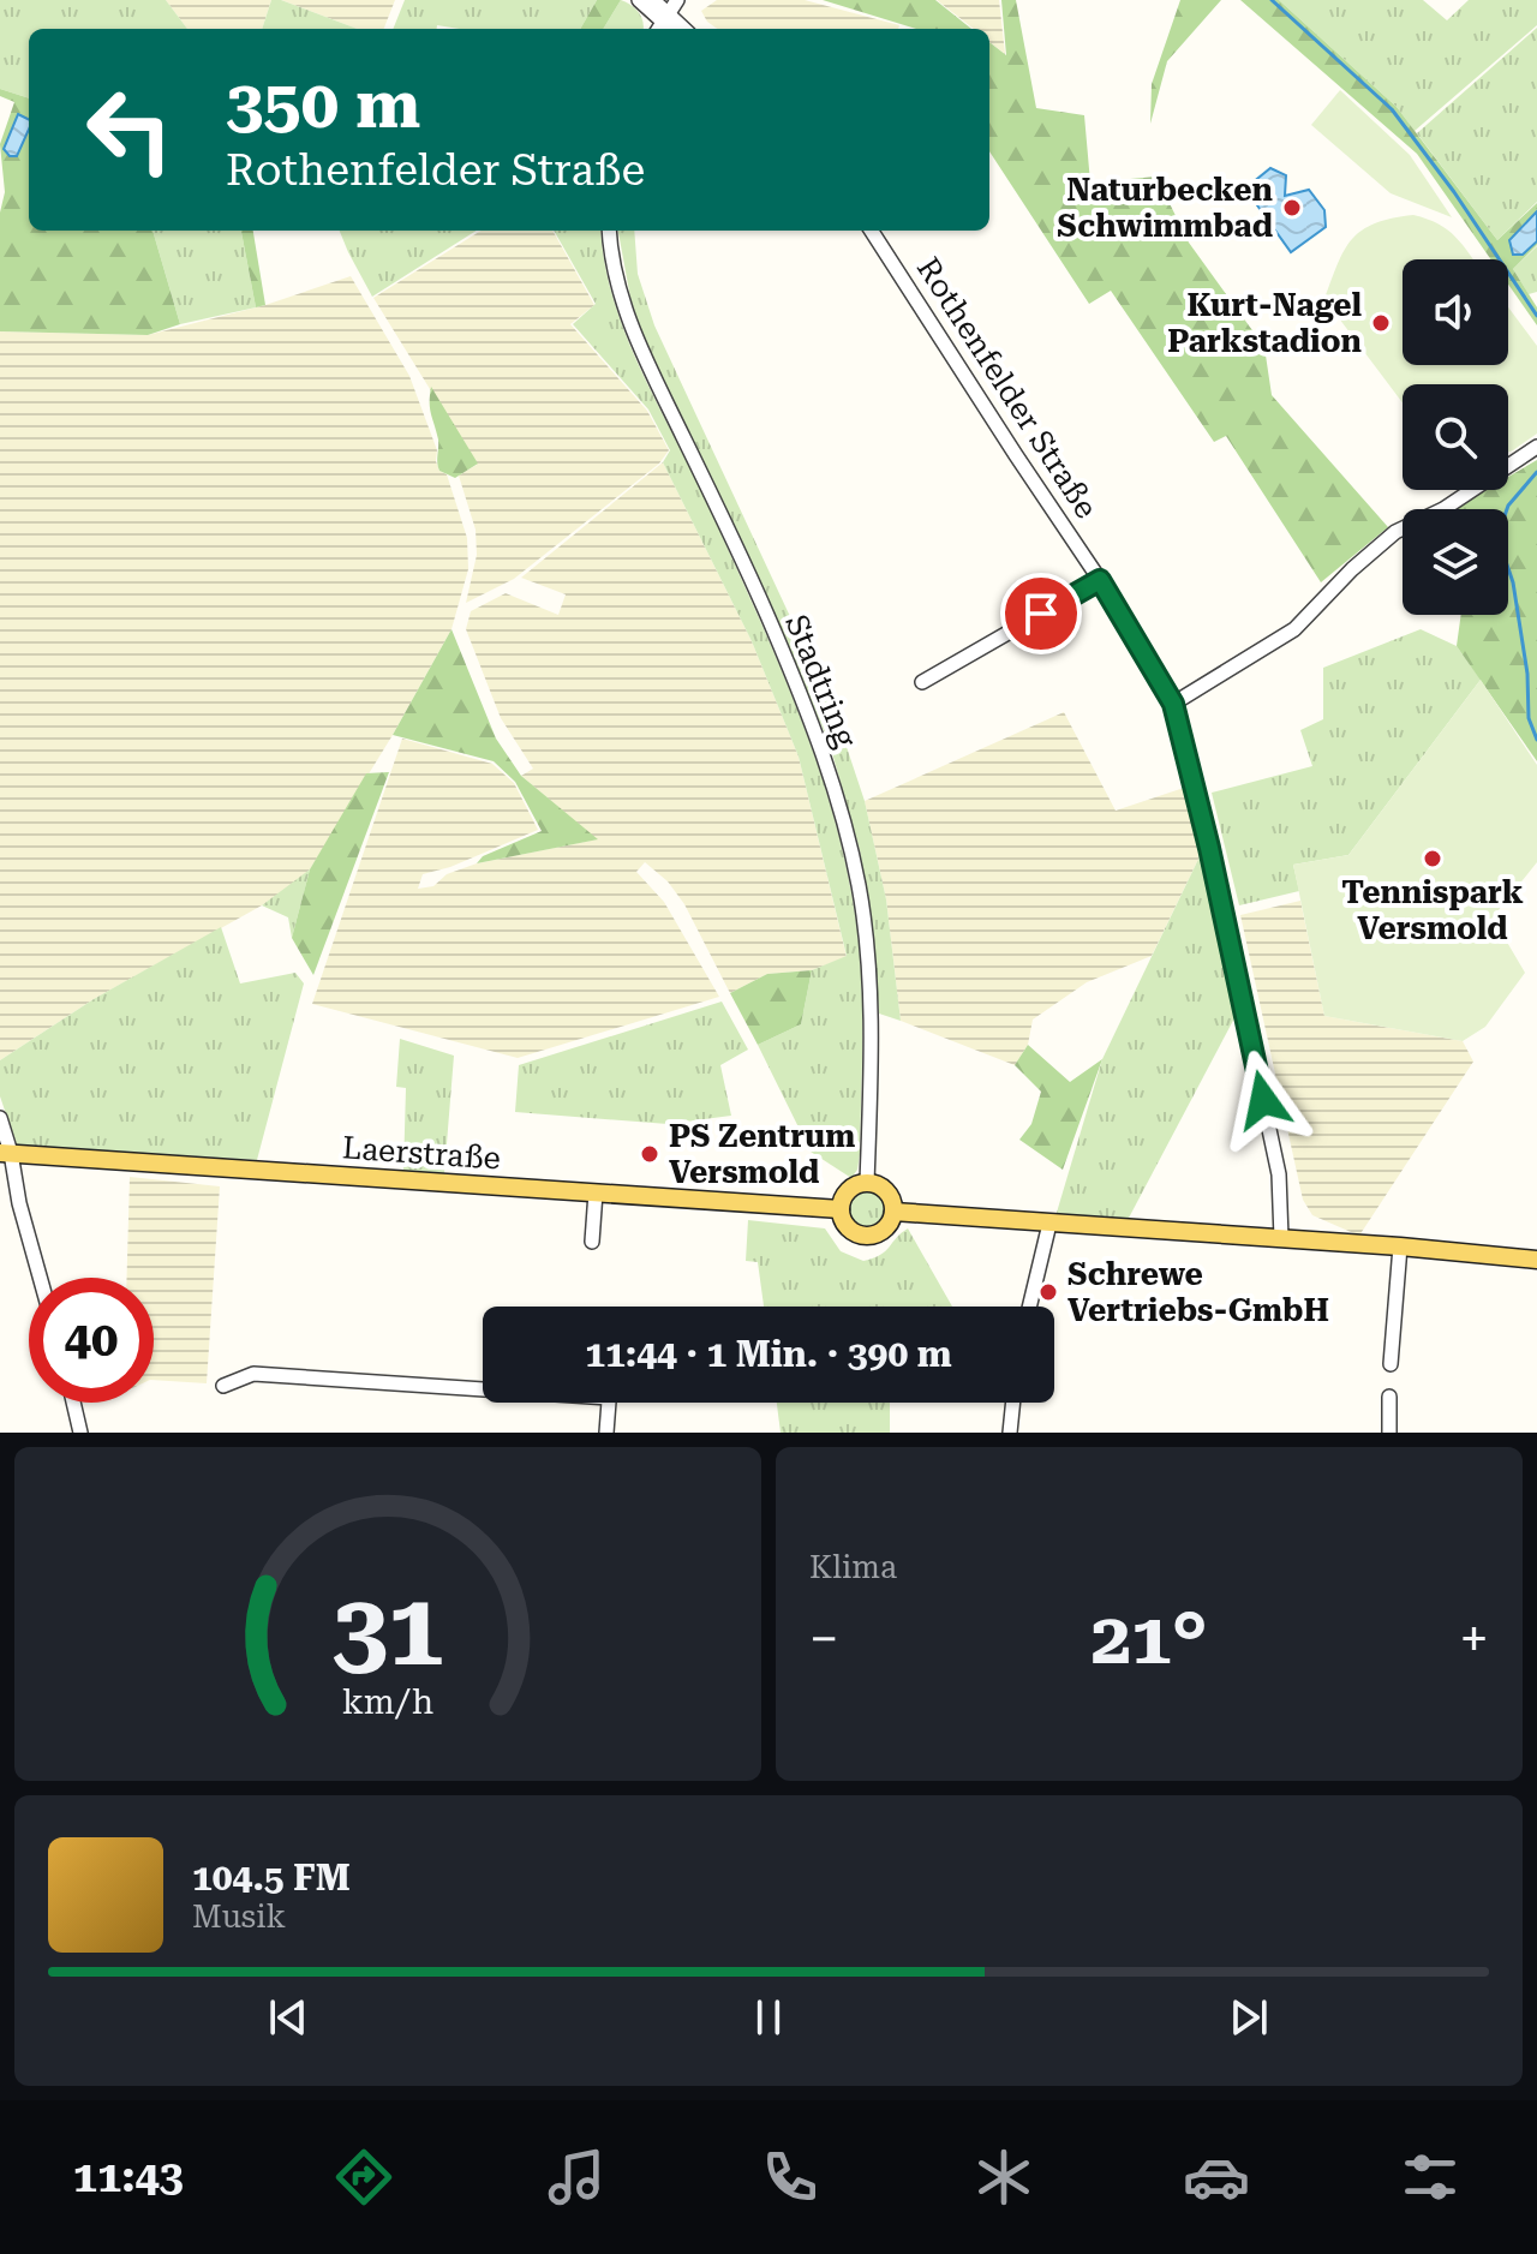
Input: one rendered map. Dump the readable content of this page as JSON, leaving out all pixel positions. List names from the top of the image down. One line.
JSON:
{"streets":{"main road":["Laerstraße"],"street":["Rothenfelder Straße","Stadtring"]},"crossings":[["Stadtring","Laerstraße"]],"places":["Naturbecken Schwimmbad","Kurt-Nagel Parkstadion","Tennispark Versmold","PS Zentrum Versmold","Schrewe Vertriebs-GmbH"],"page":{"turn":["350 m","Rothenfelder Straße"],"limit":"40","trip":"11:44 · 1 Min. · 390 m","tile":"Klima","heat":["−","21°","+"],"song":["104.5 FM","Musik"],"tabs":"11:43","gauge":["31","km/h"]}}
